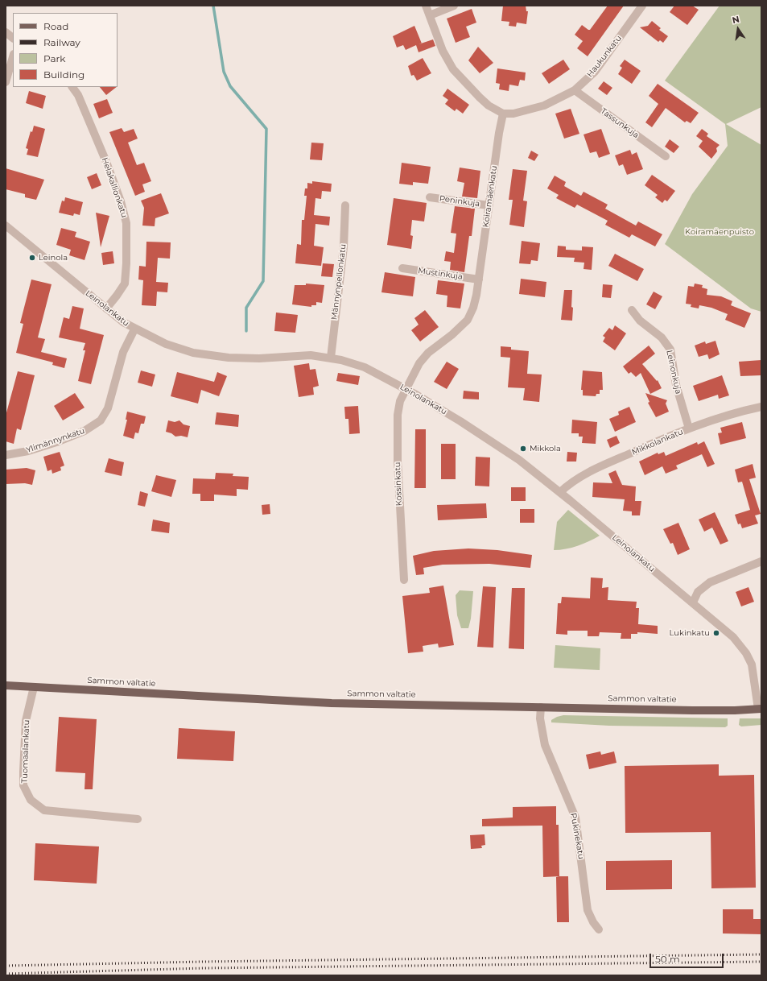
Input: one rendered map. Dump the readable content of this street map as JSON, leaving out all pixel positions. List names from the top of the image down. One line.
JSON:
{"streets":{"main road":["Sammon valtatie"],"street":["Haukunkatu","Tassunkuja","Helakallionkatu","Koiramäenkatu","Peninkuja","Mustinkuja","Männynpellonkatu","Leinolankatu","Leinonkuja","Ylimännynkatu","Mikkolankatu","Kossinkatu","Tuomaalankatu","Pukinekatu"]},"crossings":[["Haukunkatu","Tassunkuja"],["Haukunkatu","Koiramäenkatu"],["Helakallionkatu","Leinolankatu"],["Koiramäenkatu","Peninkuja"],["Koiramäenkatu","Mustinkuja"],["Koiramäenkatu","Leinolankatu"],["Koiramäenkatu","Kossinkatu"],["Männynpellonkatu","Leinolankatu"],["Leinolankatu","Ylimännynkatu"],["Leinolankatu","Mikkolankatu"],["Leinolankatu","Kossinkatu"],["Leinolankatu","Sammon valtatie"],["Leinonkuja","Mikkolankatu"],["Sammon valtatie","Tuomaalankatu"],["Sammon valtatie","Pukinekatu"]],"parks":["Koiramäenpuisto"],"places":["Leinola","Mikkola","Lukinkatu"],"legend":["Road","Railway","Park","Building"],"scale_bar":"50 m","north":"top"}
